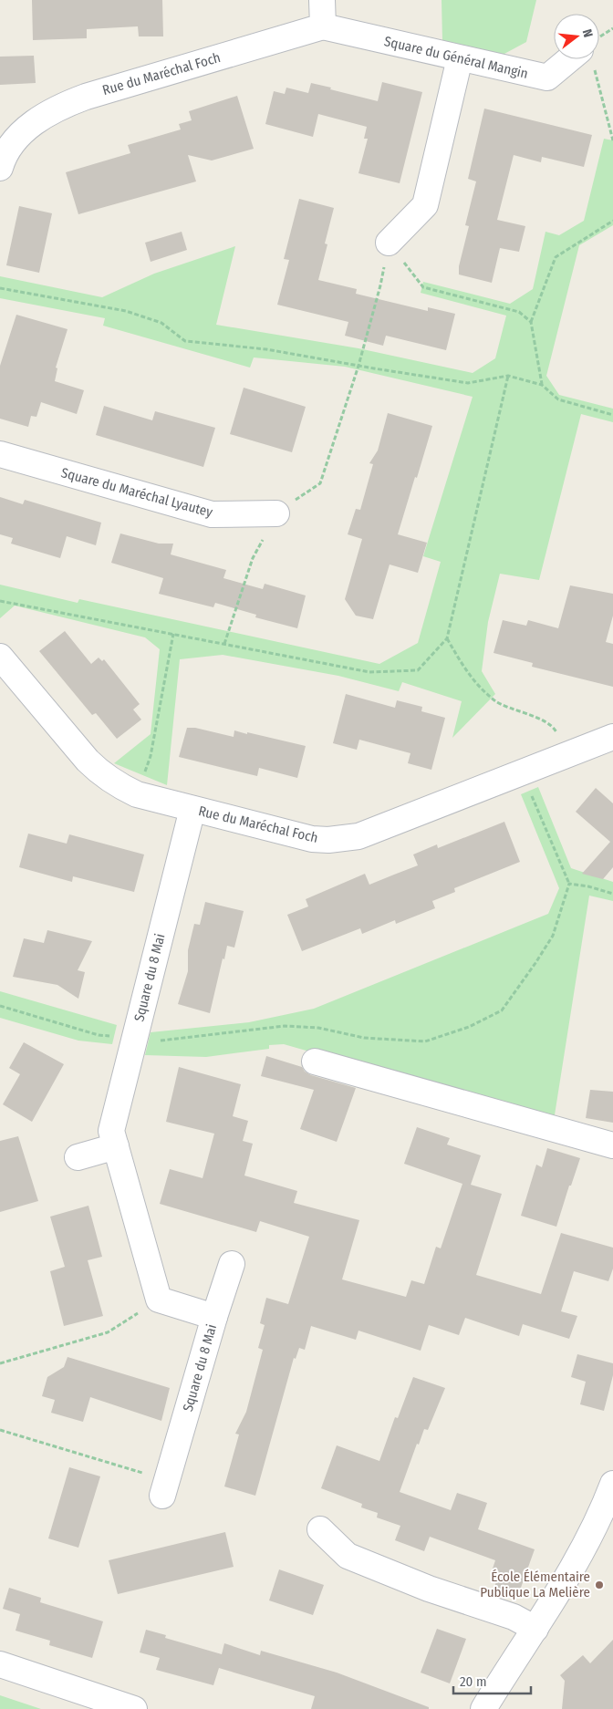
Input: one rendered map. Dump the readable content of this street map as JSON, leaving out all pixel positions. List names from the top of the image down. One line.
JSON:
{"streets":{"street":["Square du Général Mangin","Rue du Maréchal Foch","Square du Maréchal Lyautey","Square du 8 Mai"]},"crossings":[["Square du Général Mangin","Rue du Maréchal Foch"],["Rue du Maréchal Foch","Square du 8 Mai"]],"places":["École Élémentaire Publique La Melière"],"scale_bar":"20 m","north":"right"}
